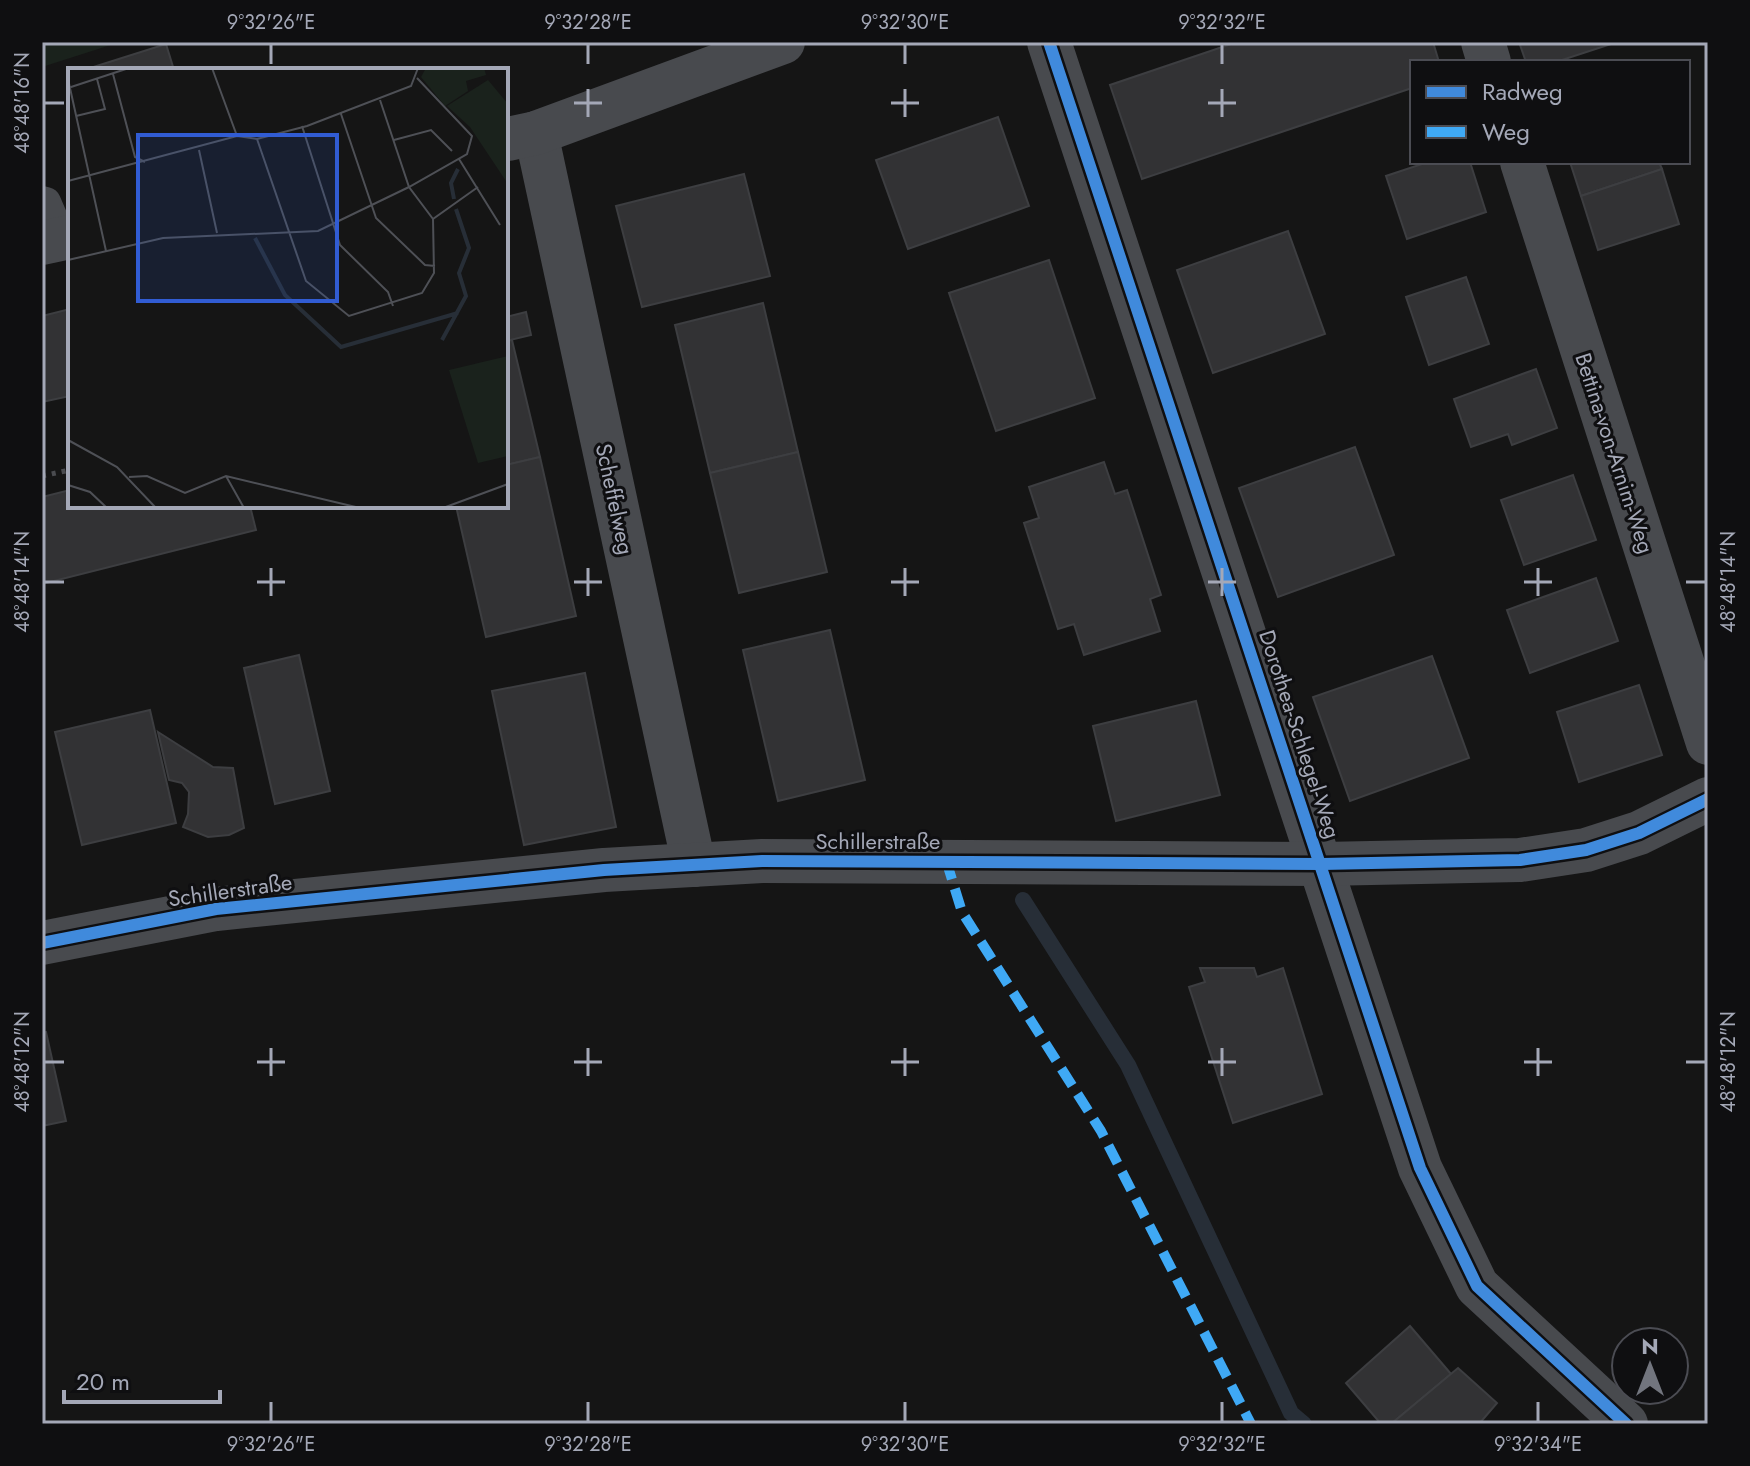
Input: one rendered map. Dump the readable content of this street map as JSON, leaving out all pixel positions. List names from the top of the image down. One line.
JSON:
{"streets":{"street":["Bettina-von-Arnim-Weg","Scheffelweg","Dorothea-Schlegel-Weg","Schillerstraße"]},"crossings":[["Scheffelweg","Schillerstraße"],["Dorothea-Schlegel-Weg","Schillerstraße"]],"legend":["Radweg","Weg"],"scale_bar":"20 m","north":"top","coordinates":["9°32'26\"E","9°32'28\"E","9°32'30\"E","9°32'32\"E","48°48'16\"N","48°48'14\"N","48°48'12\"N","9°32'34\"E"]}
